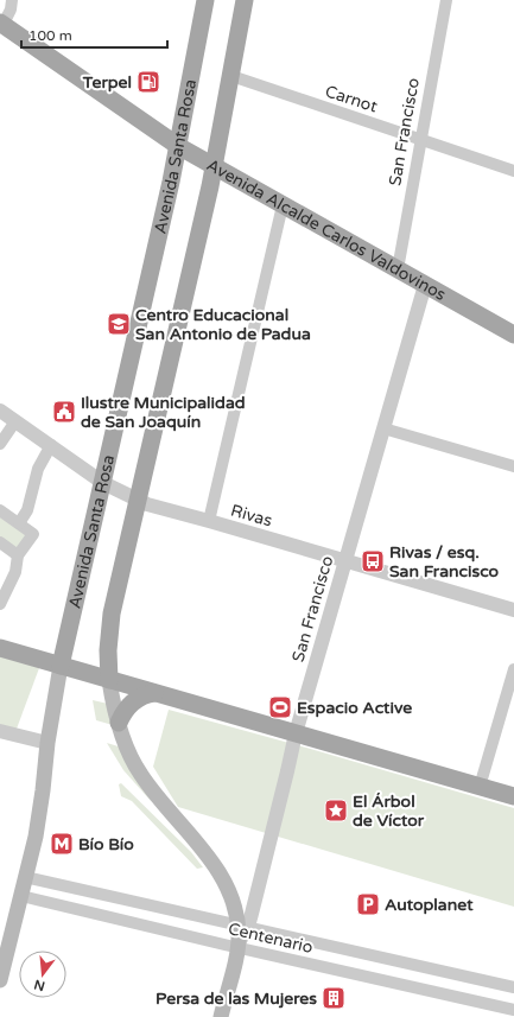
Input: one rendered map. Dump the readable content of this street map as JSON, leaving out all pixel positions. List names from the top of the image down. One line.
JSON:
{"streets":{"main road":["San Francisco","Avenida Santa Rosa","Avenida Alcalde Carlos Valdovinos"],"street":["Carnot","Rivas","Centenario"]},"crossings":[["Carnot","San Francisco"],["San Francisco","Avenida Alcalde Carlos Valdovinos"],["San Francisco","Rivas"],["San Francisco","Centenario"],["Avenida Santa Rosa","Avenida Alcalde Carlos Valdovinos"],["Avenida Santa Rosa","Rivas"],["Avenida Santa Rosa","Centenario"]],"places":{"fuel station":["Terpel"],"school or university":["Centro Educacional San Antonio de Padua"],"public building":["Ilustre Municipalidad de San Joaquín"],"bus stop":["Rivas / esq. San Francisco"],"sports":["Espacio Active"],"place":["El Árbol de Víctor"],"metro station":["Bío Bío"],"parking":["Autoplanet"],"building":["Persa de las Mujeres"]},"scale_bar":"100 m","north":"bottom"}
